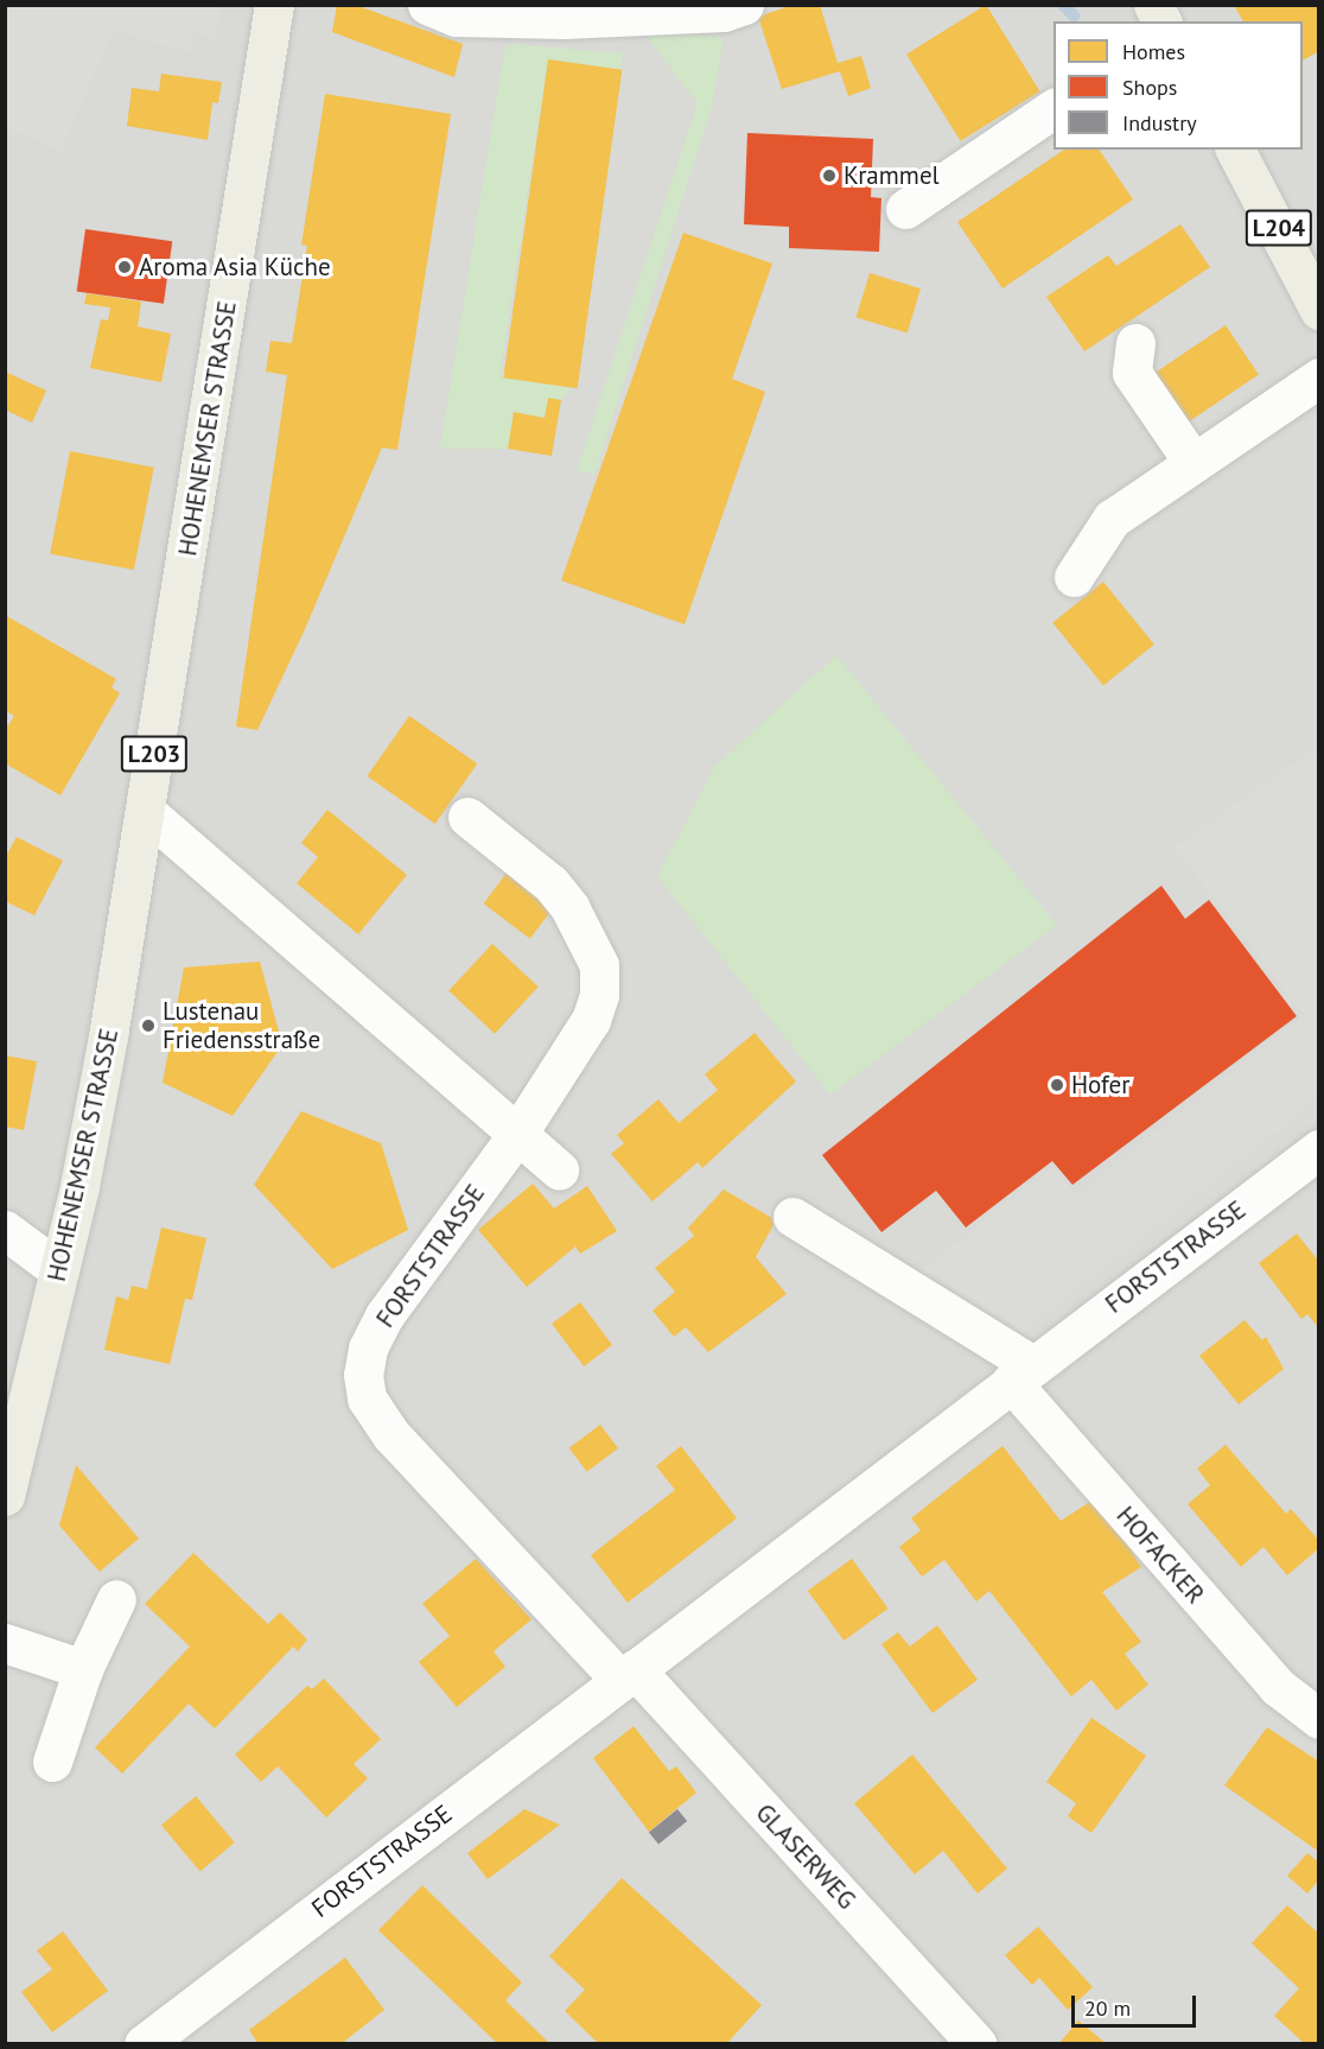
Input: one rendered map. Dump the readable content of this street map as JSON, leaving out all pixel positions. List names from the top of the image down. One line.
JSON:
{"streets":{"main road":["L204","HOHENEMSER STRASSE","L203"],"street":["FORSTSTRASSE","HOFACKER","GLASERWEG"]},"crossings":[["FORSTSTRASSE","HOFACKER"],["FORSTSTRASSE","GLASERWEG"]],"places":["Krammel","Aroma Asia Küche","Lustenau Friedensstraße","Hofer"],"legend":["Homes","Shops","Industry"],"scale_bar":"20 m"}
